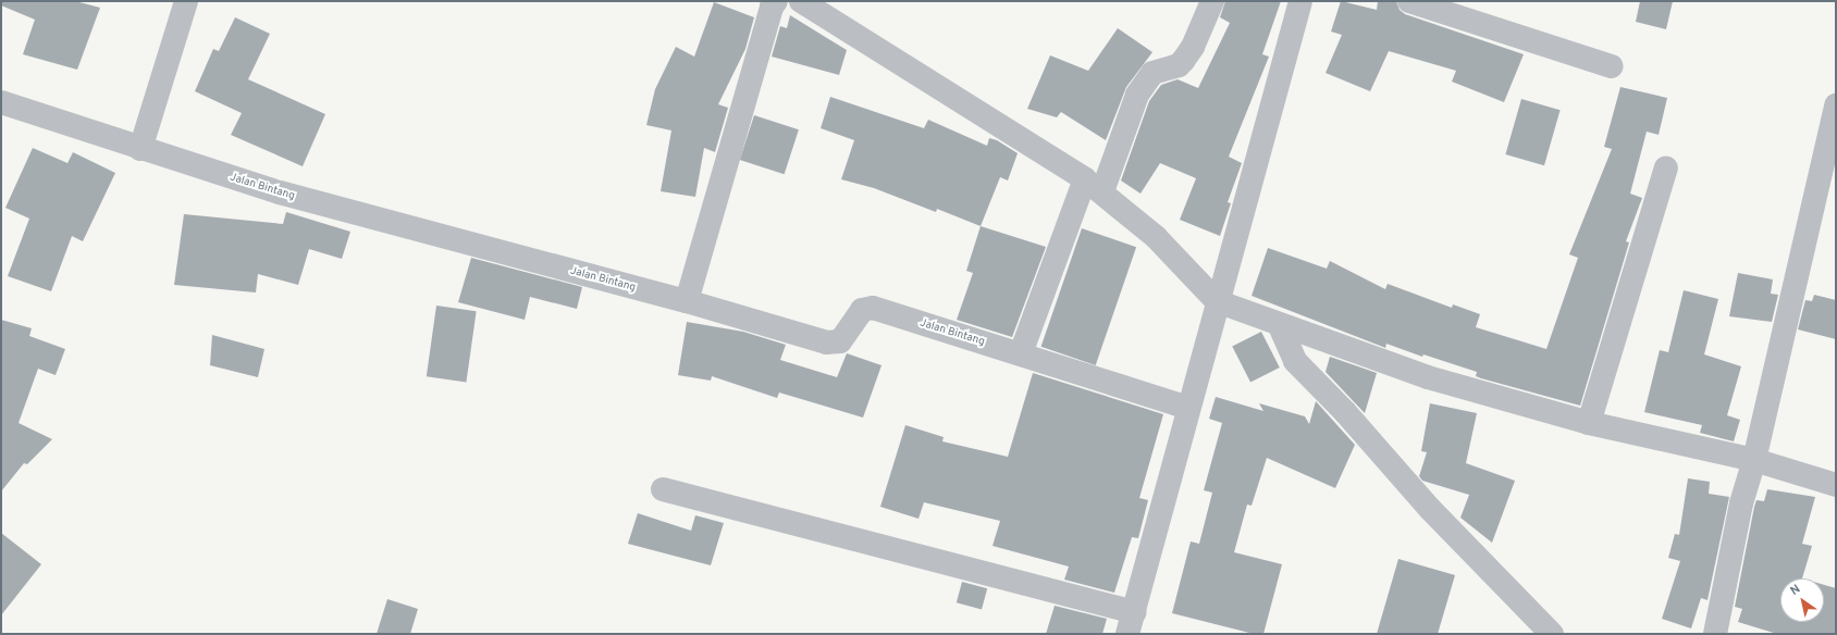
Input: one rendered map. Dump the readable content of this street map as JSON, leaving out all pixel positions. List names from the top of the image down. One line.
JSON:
{"streets":{"street":["Jalan Bintang"]},"north":"top left"}
